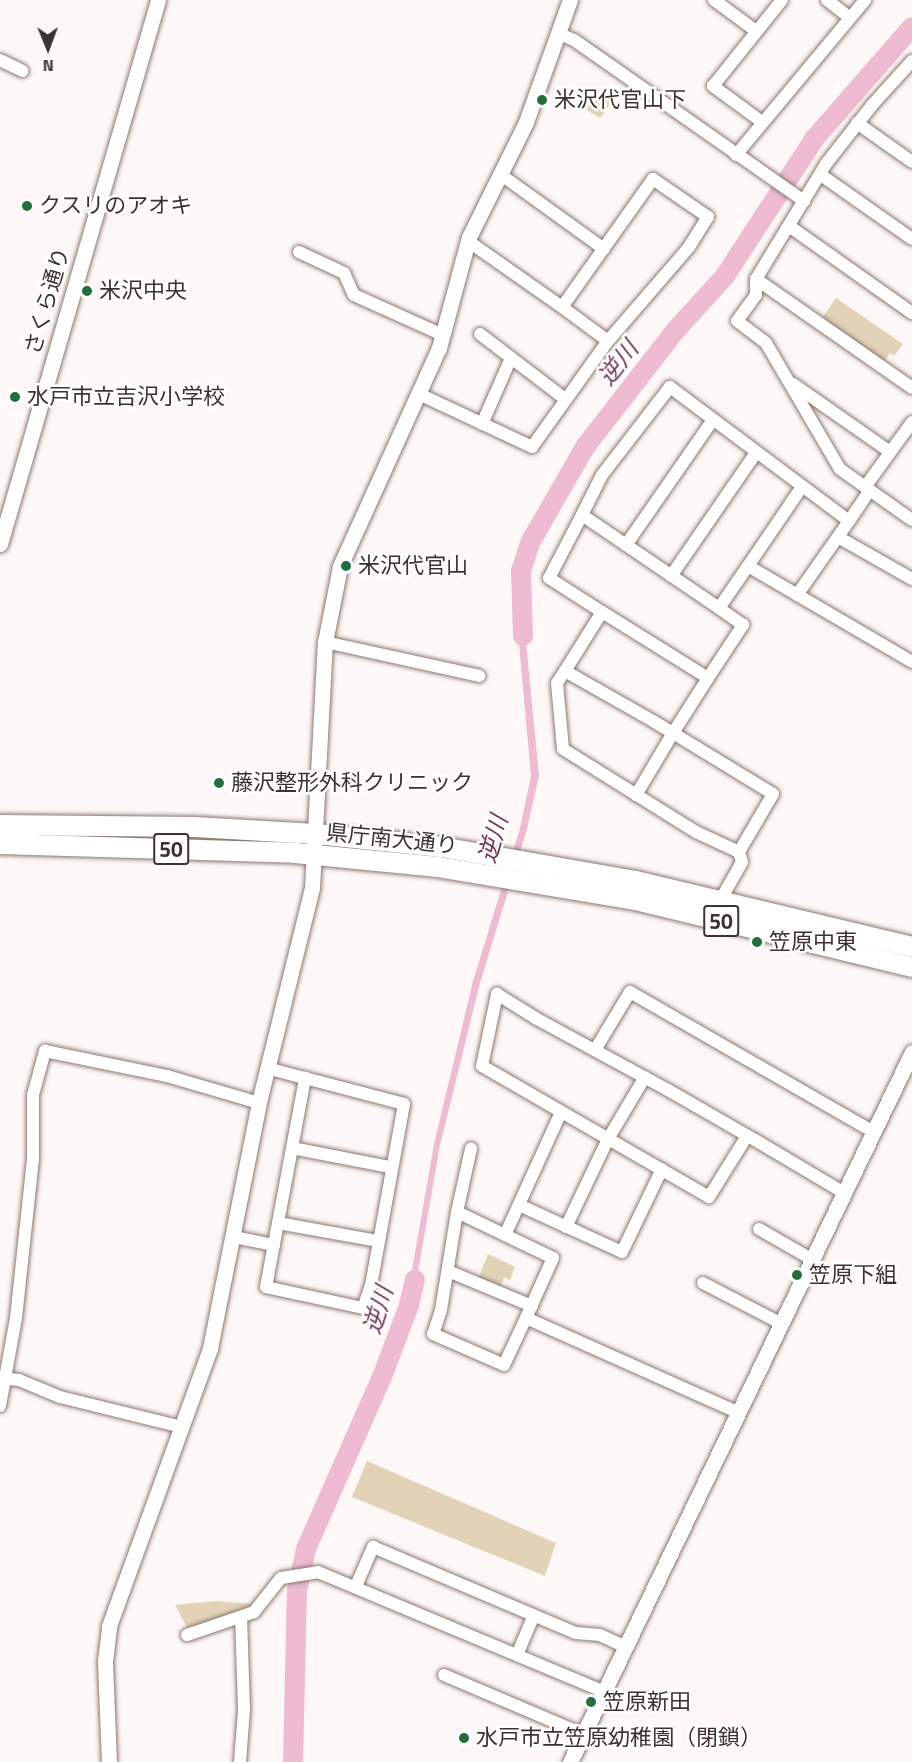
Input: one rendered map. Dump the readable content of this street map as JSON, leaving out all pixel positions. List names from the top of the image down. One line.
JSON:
{"streets":{"main road":["県庁南大通り","50"],"street":["さくら通り"]},"water":["逆川"],"places":["米沢代官山下","クスリのアオキ","米沢中央","水戸市立吉沢小学校","米沢代官山","藤沢整形外科クリニック","笠原中東","笠原下組","笠原新田","水戸市立笠原幼稚園（閉鎖）"],"north":"bottom"}
